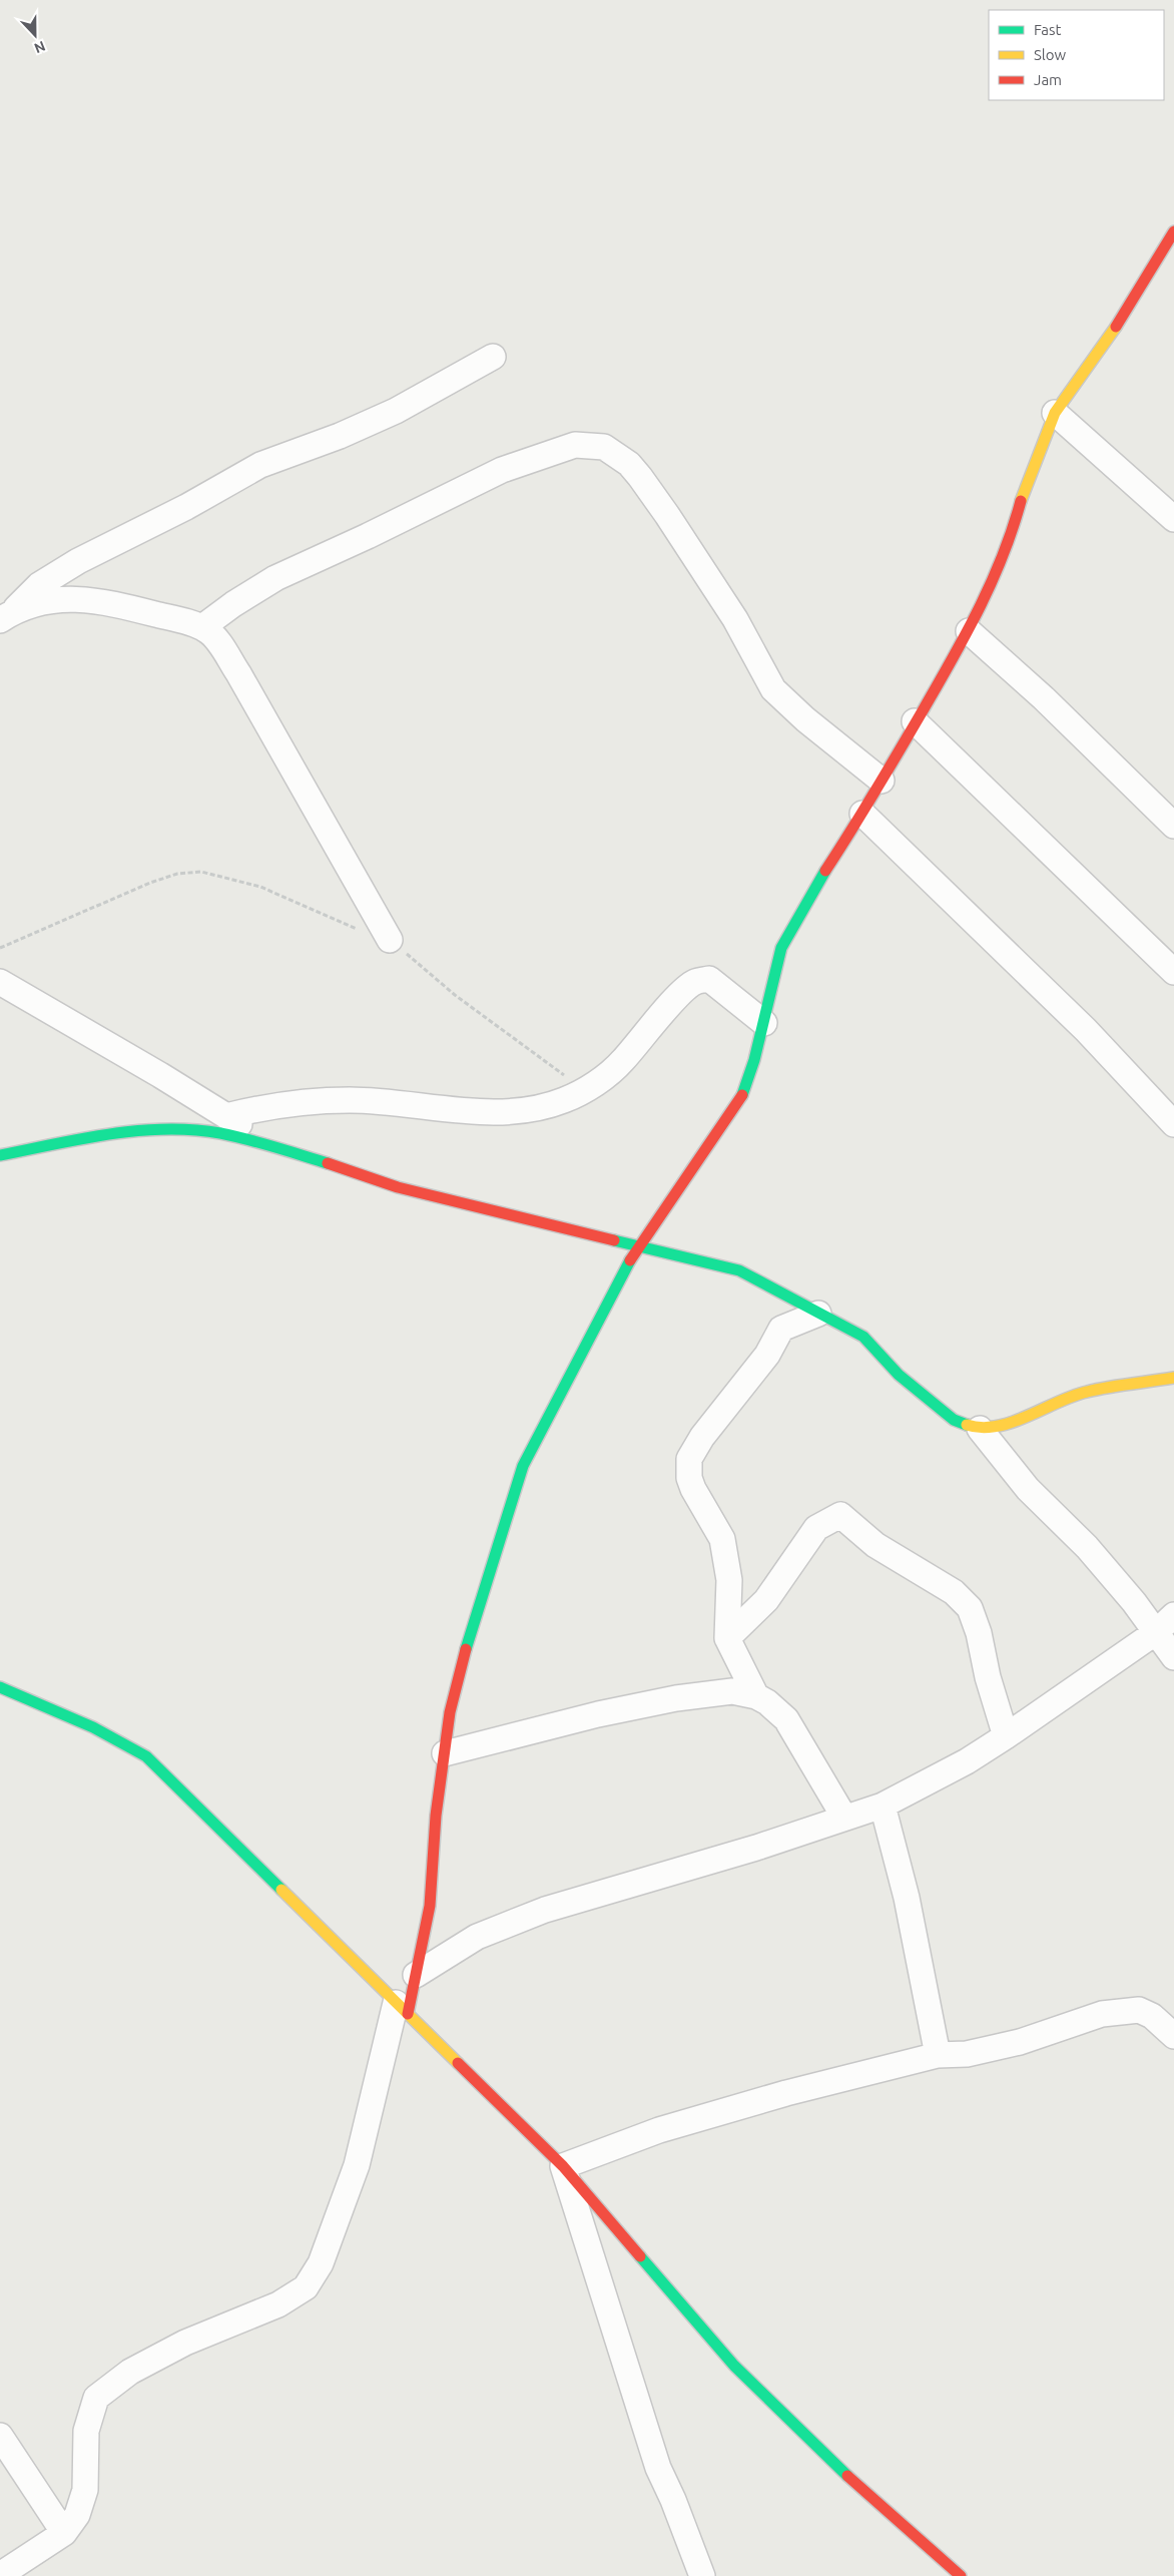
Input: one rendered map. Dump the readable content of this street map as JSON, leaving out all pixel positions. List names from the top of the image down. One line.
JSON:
{"legend":["Fast","Slow","Jam"],"north":"bottom"}
